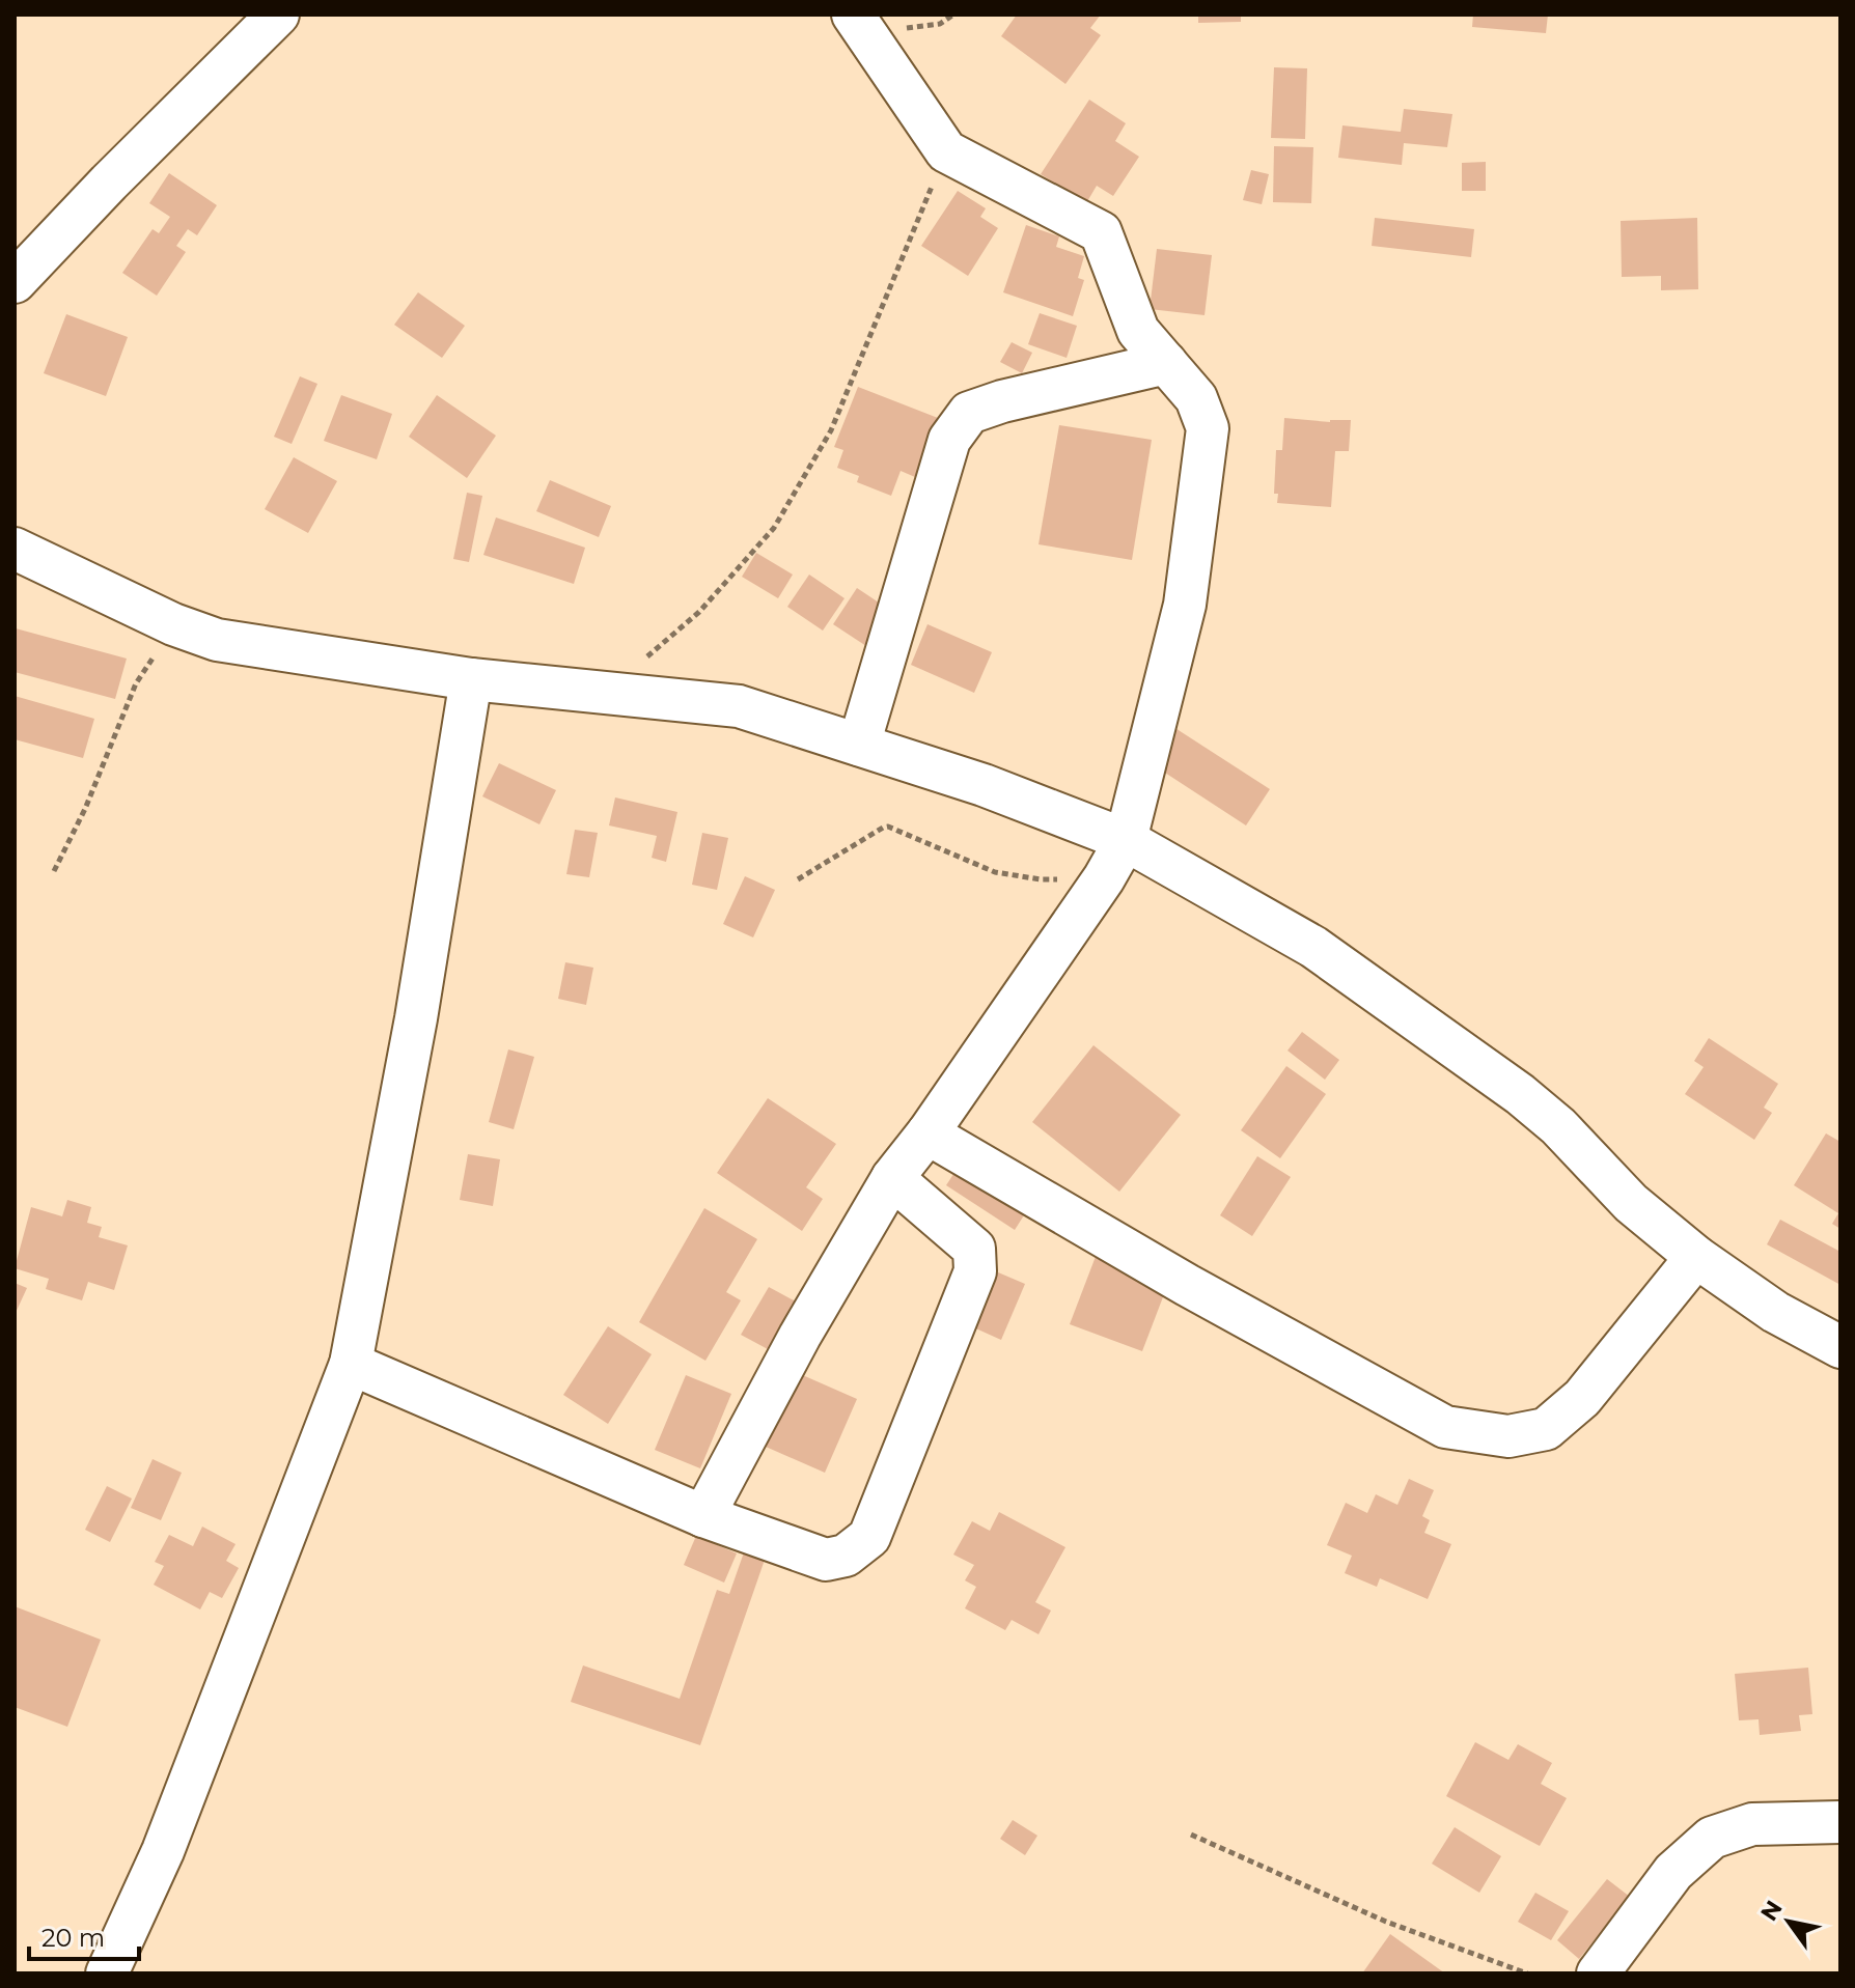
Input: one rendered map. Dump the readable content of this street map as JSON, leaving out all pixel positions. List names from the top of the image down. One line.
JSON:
{"scale_bar":"20 m","north":"top left"}
